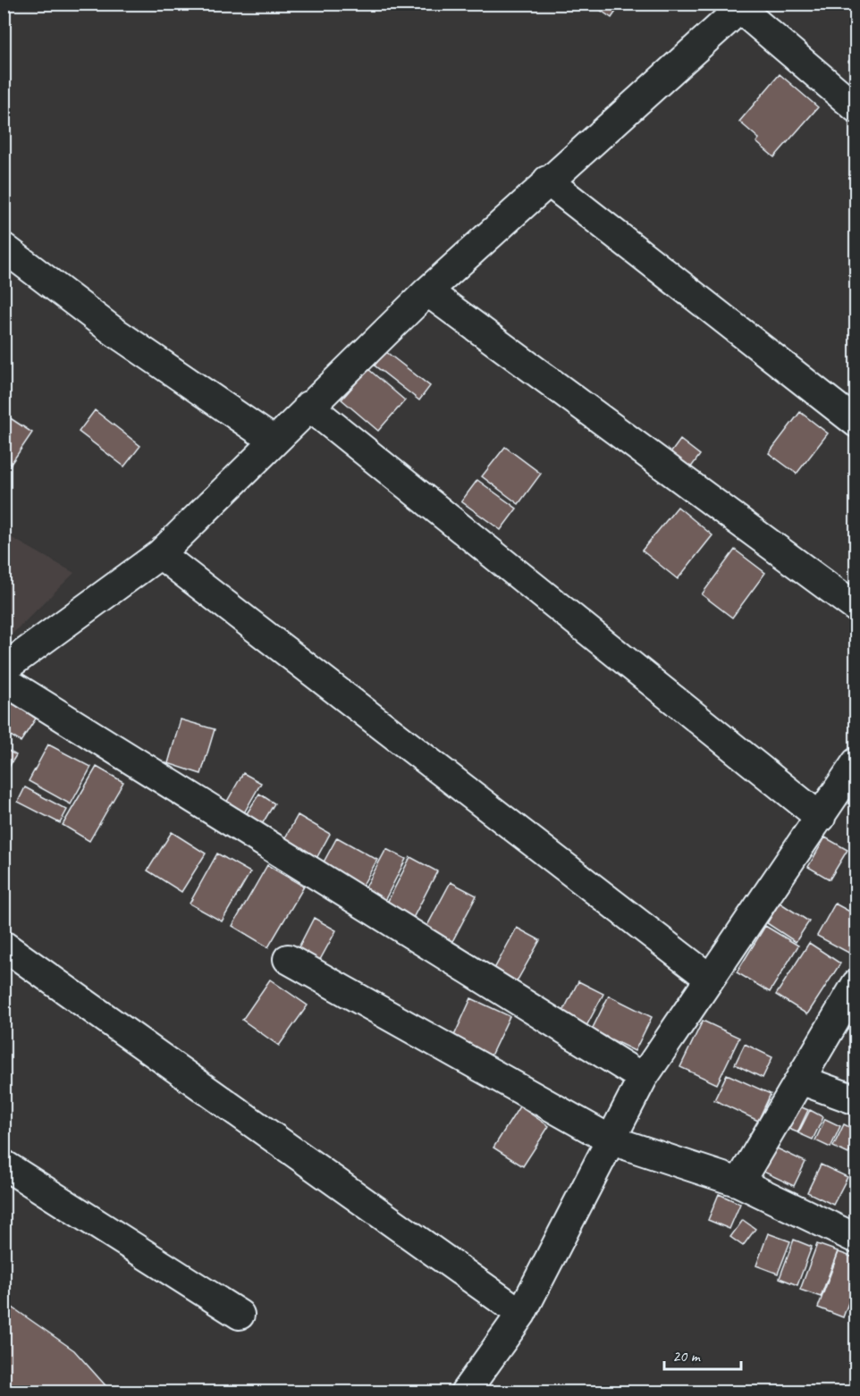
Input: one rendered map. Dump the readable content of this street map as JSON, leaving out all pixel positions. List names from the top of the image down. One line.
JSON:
{"scale_bar":"20 m"}
